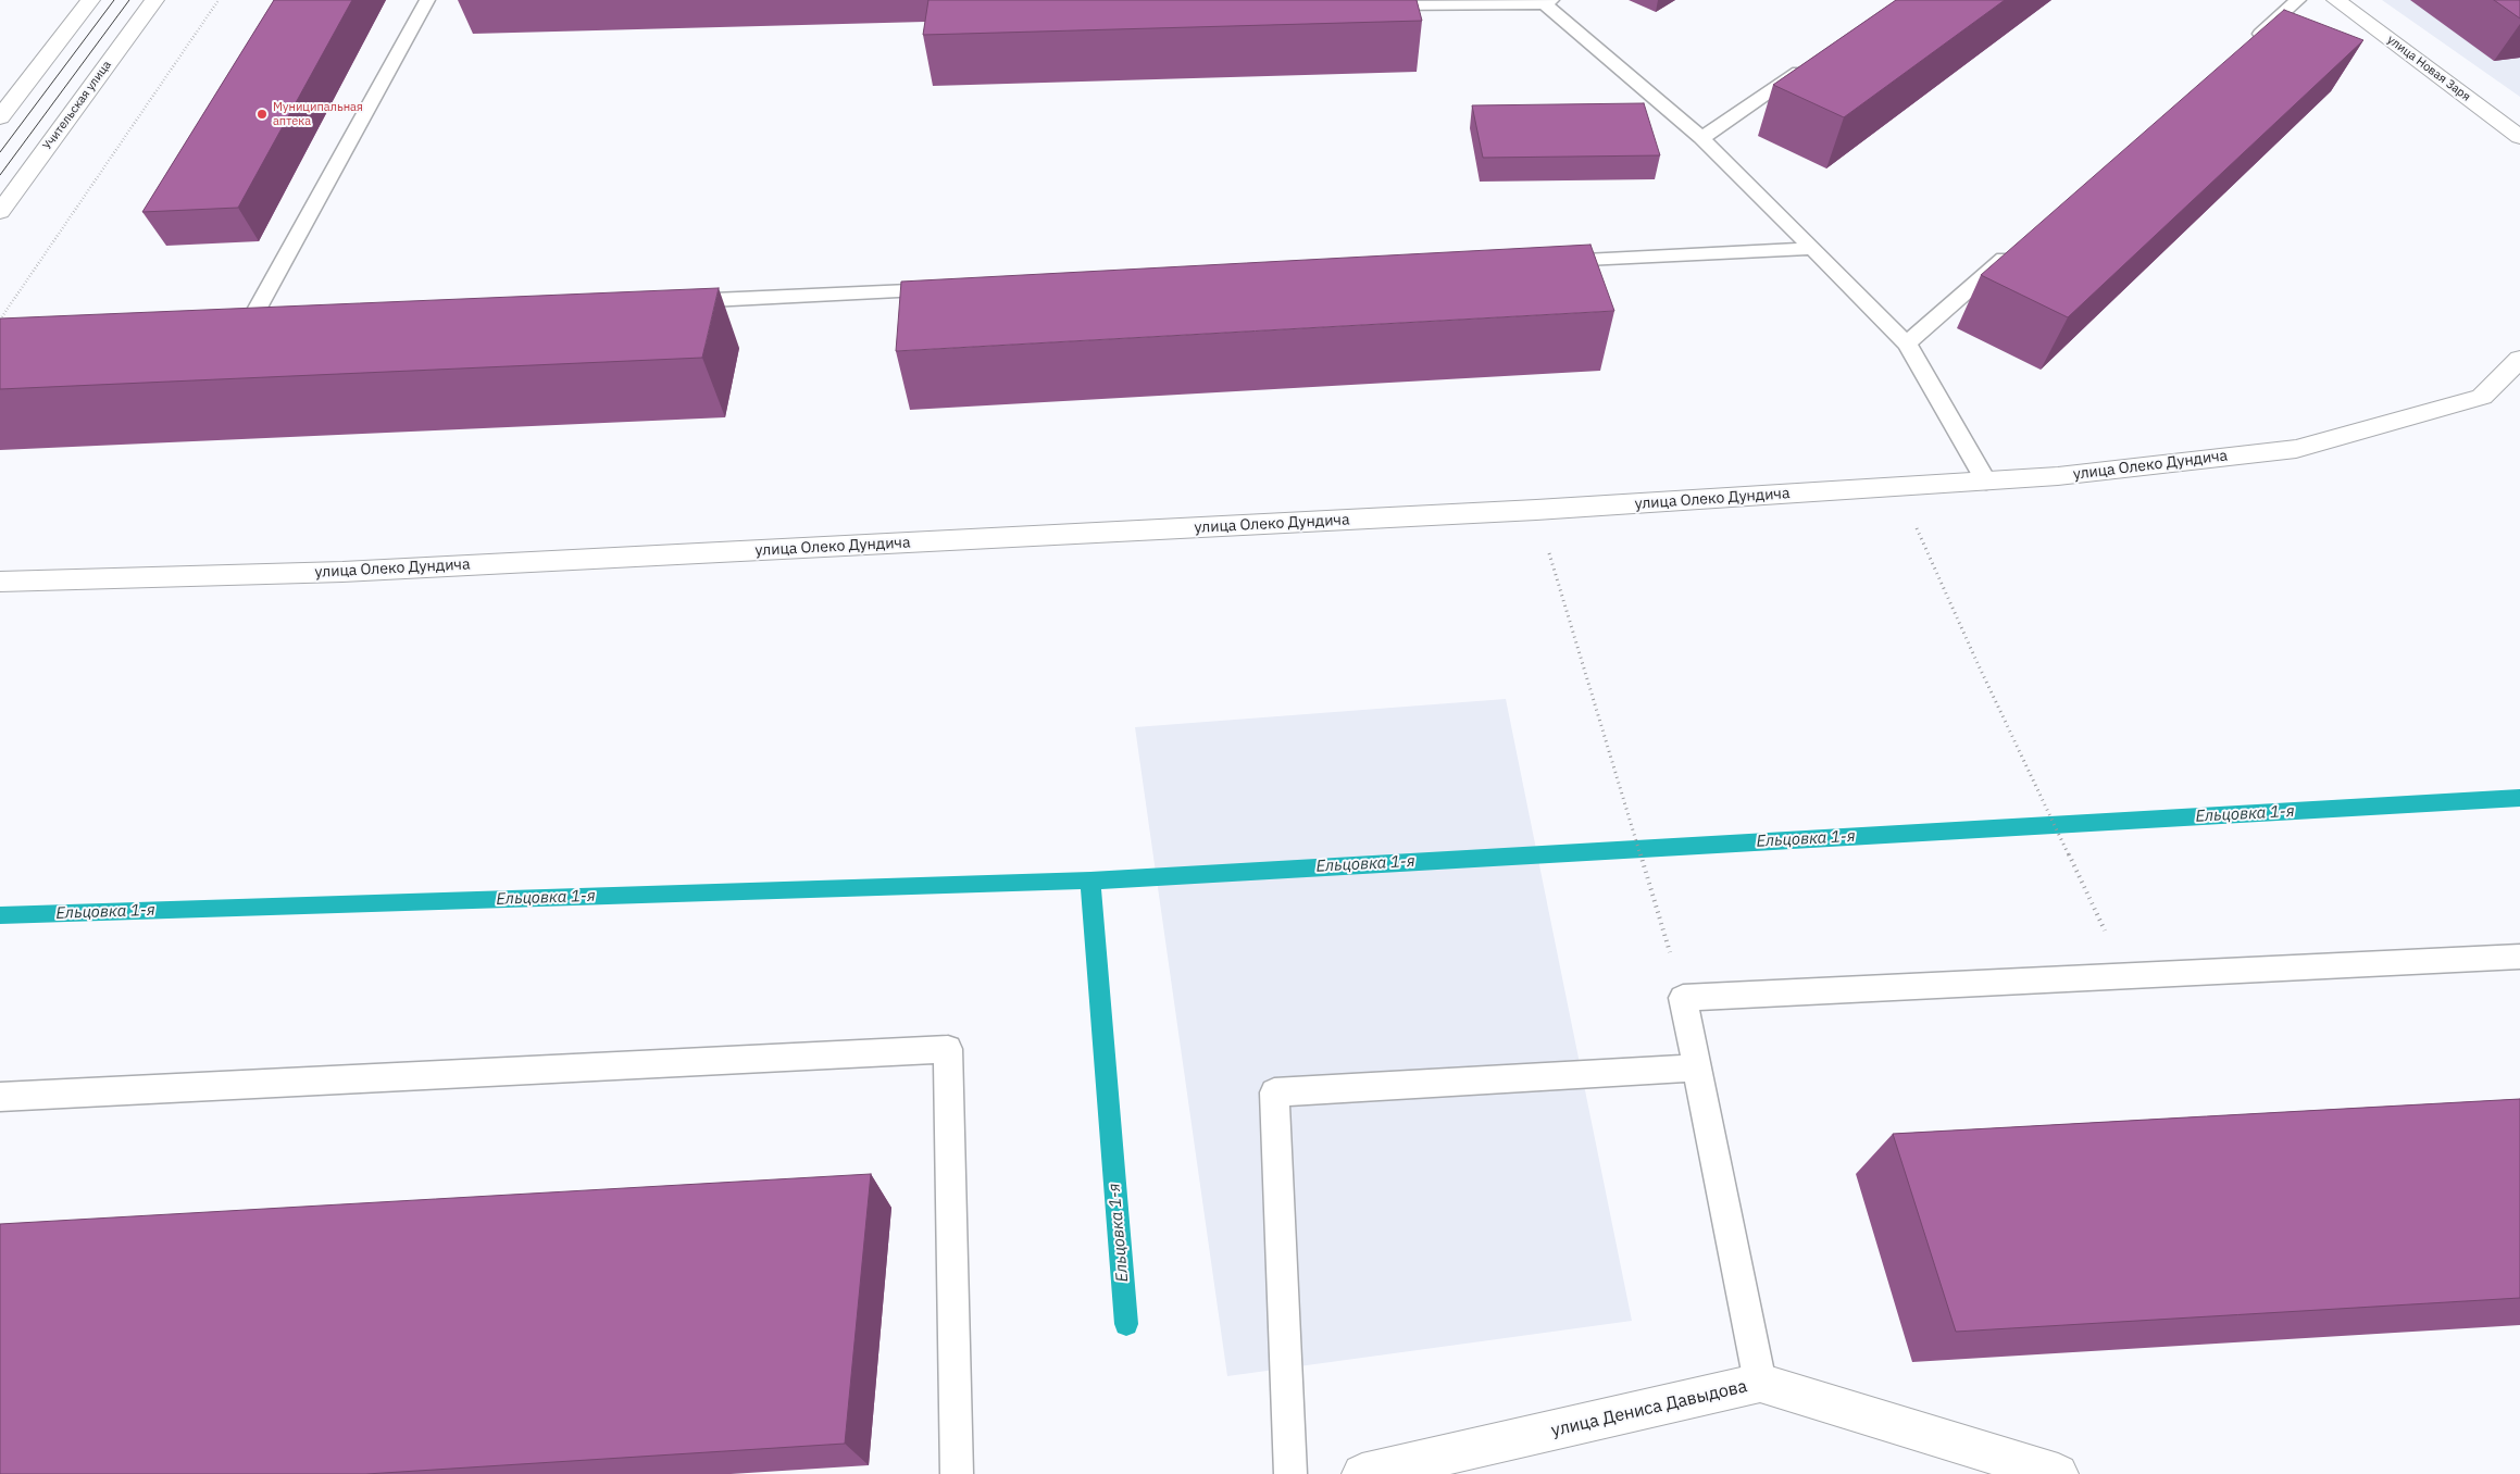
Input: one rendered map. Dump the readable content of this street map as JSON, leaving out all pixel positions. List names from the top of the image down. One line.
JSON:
{"streets":{"street":["улица Новая Заря","Учительская улица","улица Олеко Дундича","улица Дениса Давыдова"]},"water":["Ельцовка 1-я"],"places":["Муниципальная аптека"]}
